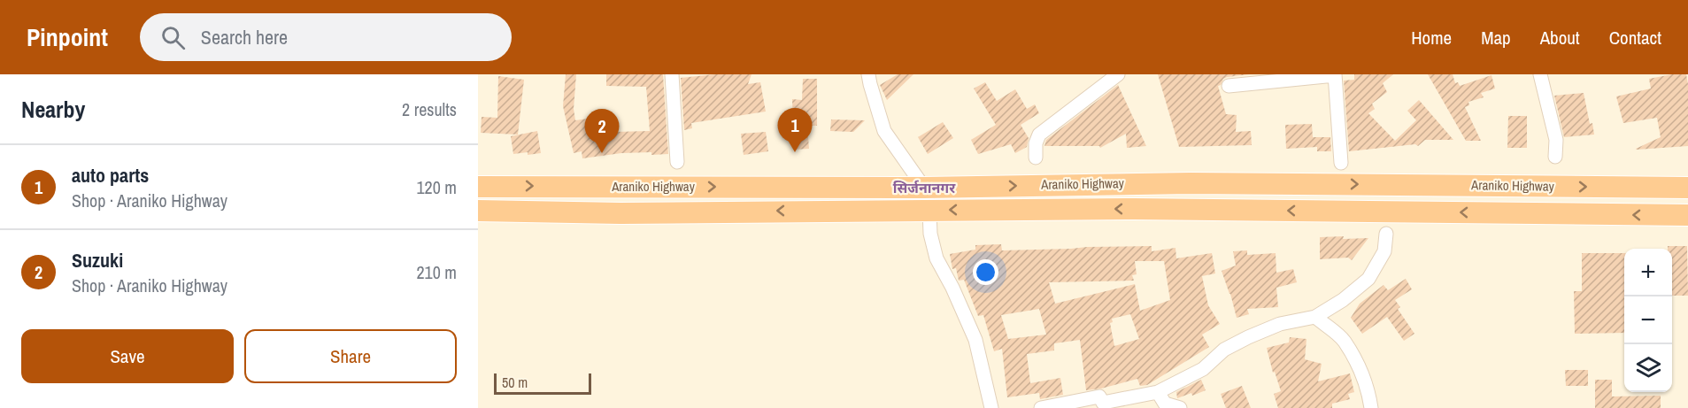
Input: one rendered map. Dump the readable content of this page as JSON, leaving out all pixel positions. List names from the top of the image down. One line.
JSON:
{"streets":{"highway":["Araniko Highway"]},"districts":["सिर्जनानगर"],"scale_bar":"50 m","page":{"header":"Pinpoint","search":"Search here","nav":["Home","Map","About","Contact"],"heading":["Nearby","2 results"],"pins":["1","2"],"list":[{"mark":"1","name":"auto parts","note":"Shop · Araniko Highway","value":"120 m"},{"mark":"2","name":"Suzuki","note":"Shop · Araniko Highway","value":"210 m"}],"map_buttons":["+","−"],"buttons":["Save","Share"],"scale":"50 m"}}
